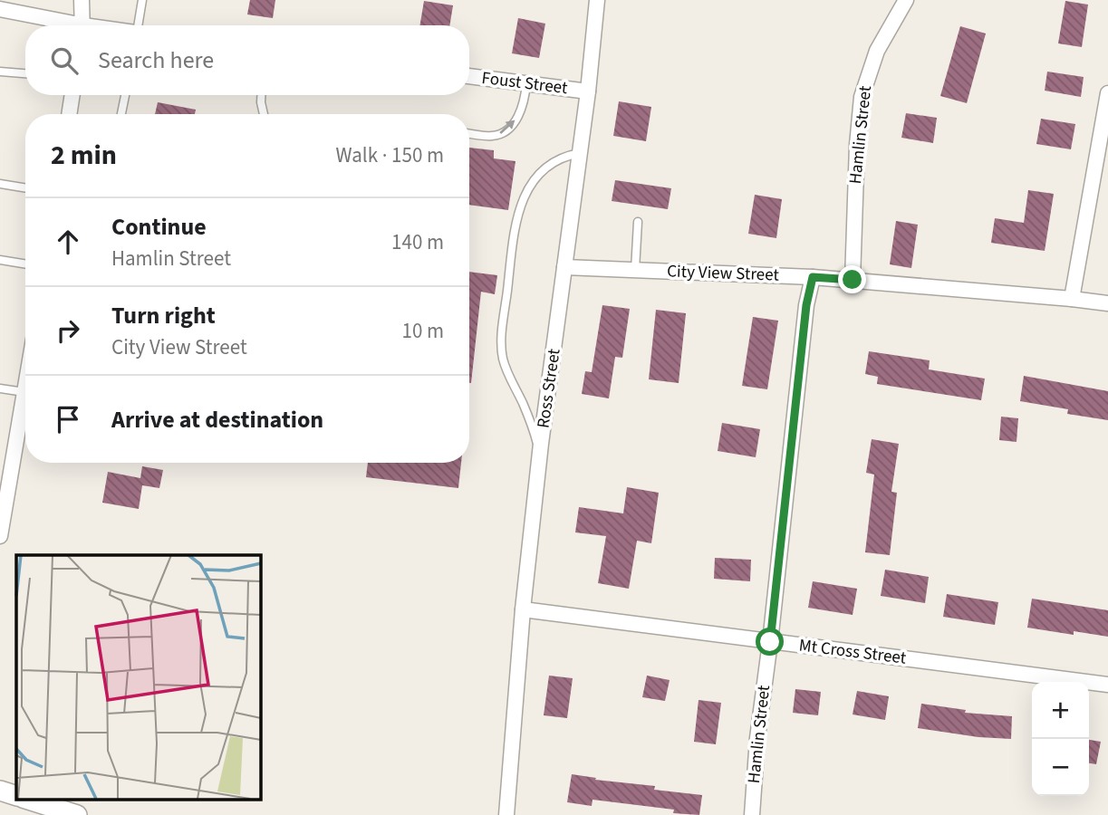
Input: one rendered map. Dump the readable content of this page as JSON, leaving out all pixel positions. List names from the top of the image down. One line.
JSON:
{"streets":{"street":["Foust Street","Hamlin Street","City View Street","Ross Street","Mt Cross Street"]},"crossings":[["Foust Street","Ross Street"],["Hamlin Street","City View Street"],["Hamlin Street","Mt Cross Street"],["City View Street","Ross Street"],["Ross Street","Mt Cross Street"]],"page":{"search":"Search here","heading":["2 min","Walk · 150 m"],"list":[["Continue","Hamlin Street","140 m"],["Turn right","City View Street","10 m"],"Arrive at destination"],"map_buttons":["+","−"]}}
